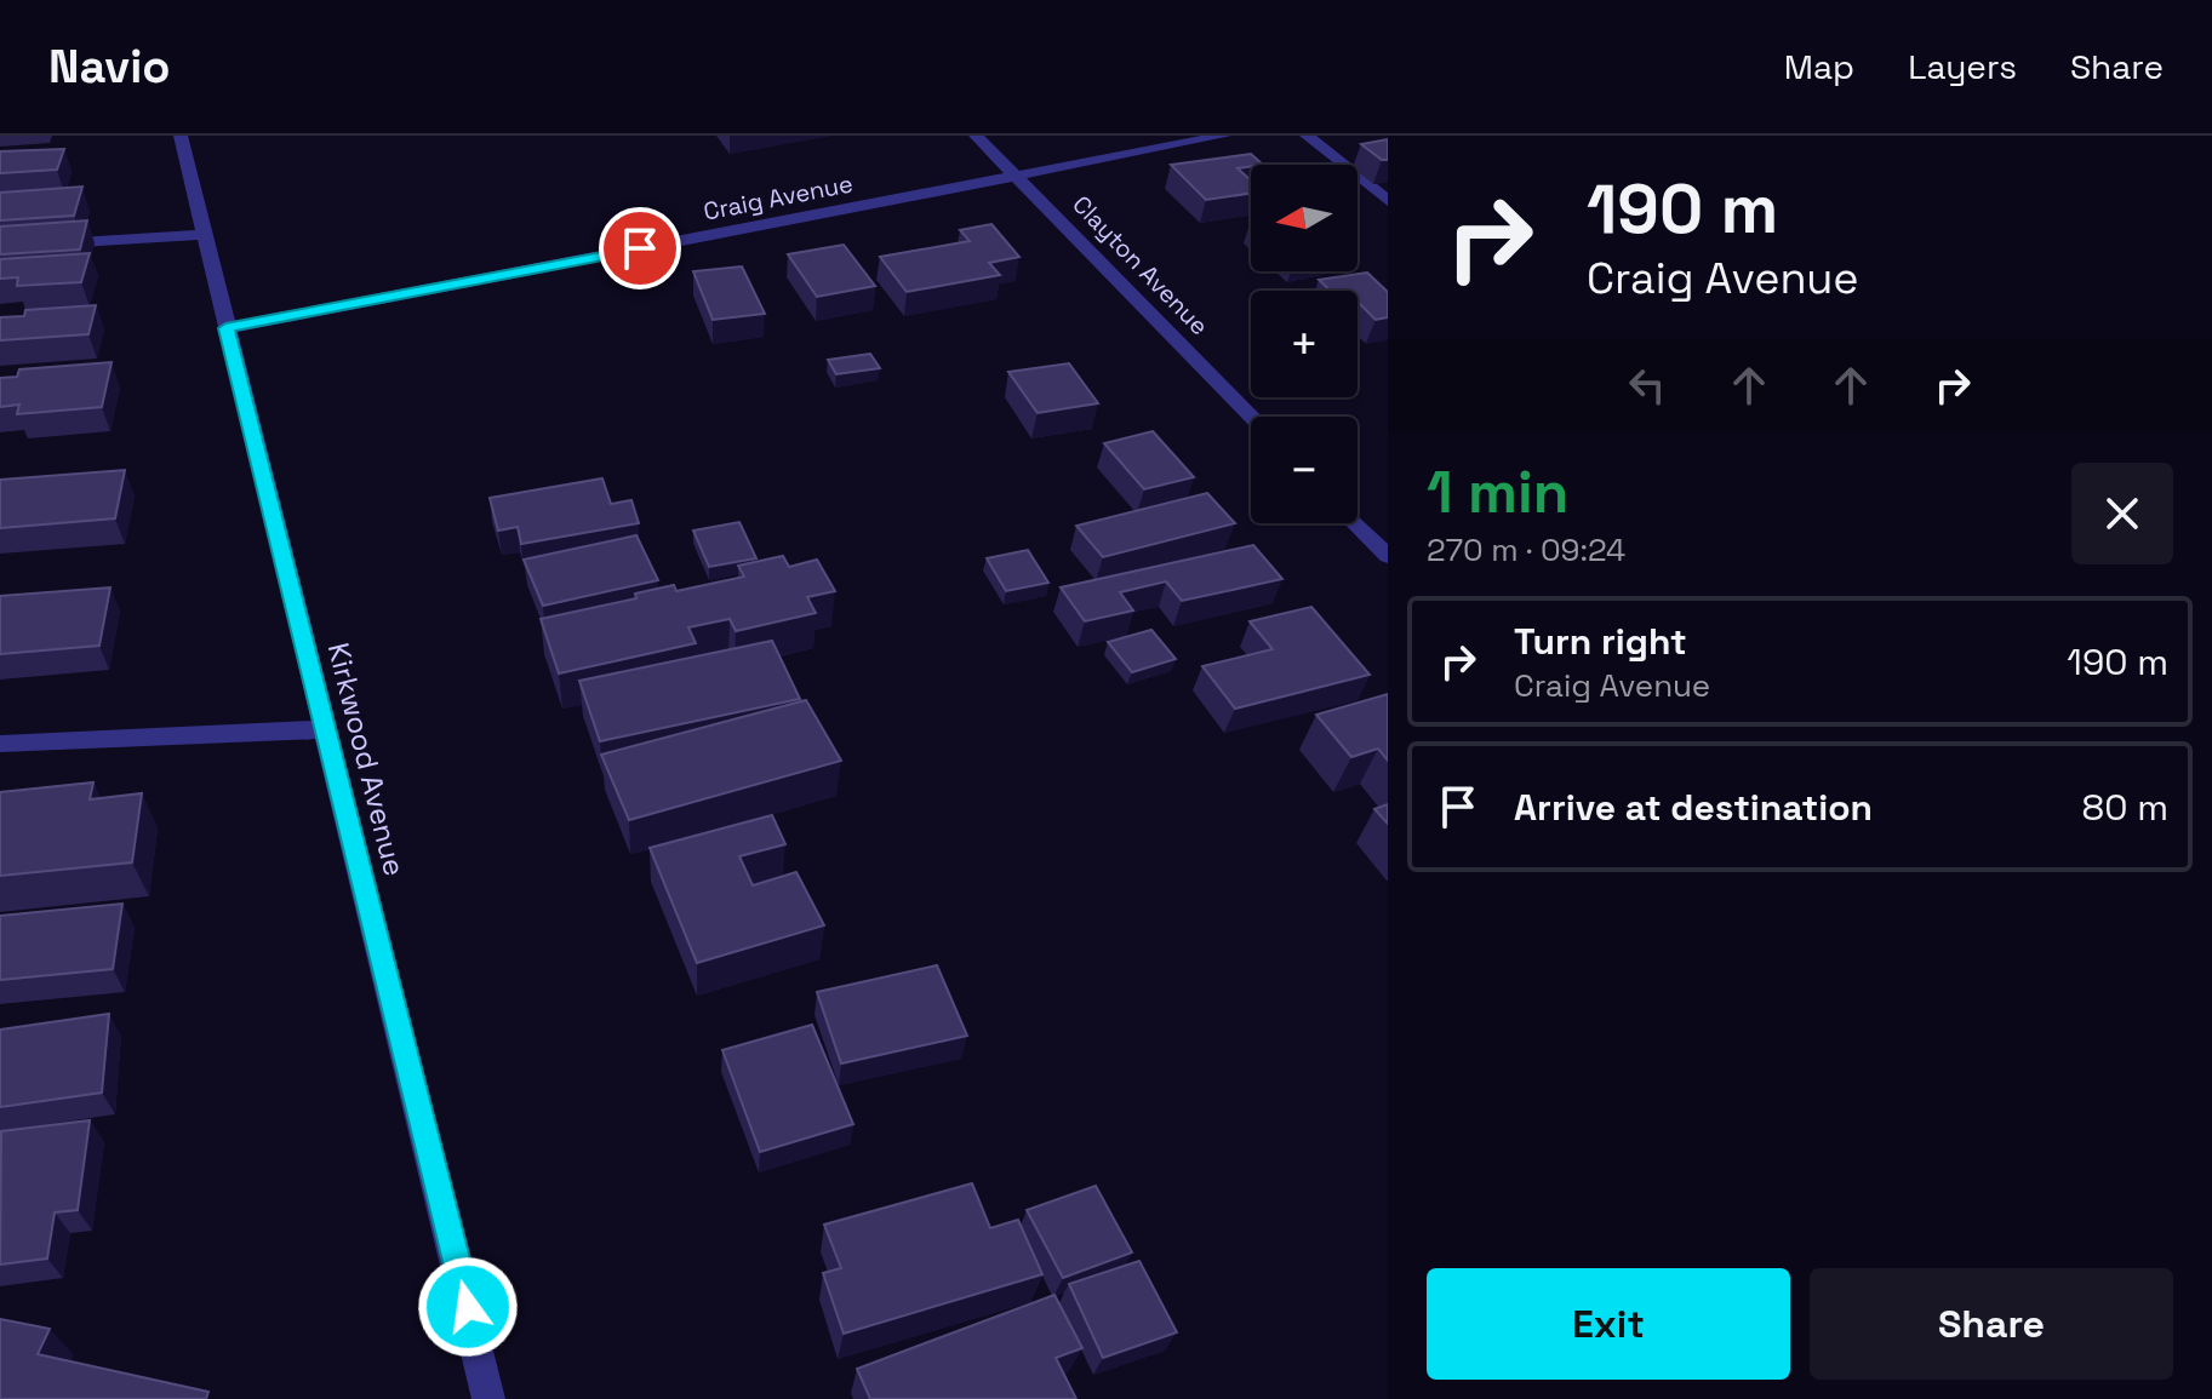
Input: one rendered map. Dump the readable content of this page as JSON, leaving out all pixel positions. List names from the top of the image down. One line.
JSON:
{"streets":{"street":["Craig Avenue","Clayton Avenue","Kirkwood Avenue"]},"crossings":[["Craig Avenue","Clayton Avenue"],["Craig Avenue","Kirkwood Avenue"]],"north":"left","page":{"header":"Navio","nav":["Map","Layers","Share"],"turn":["190 m","Craig Avenue"],"map_buttons":["+","−"],"heading":["1 min","270 m · 09:24"],"list":[{"name":"Turn right","note":"Craig Avenue","value":"190 m"},{"name":"Arrive at destination","value":"80 m"}],"buttons":["Exit","Share"]}}
